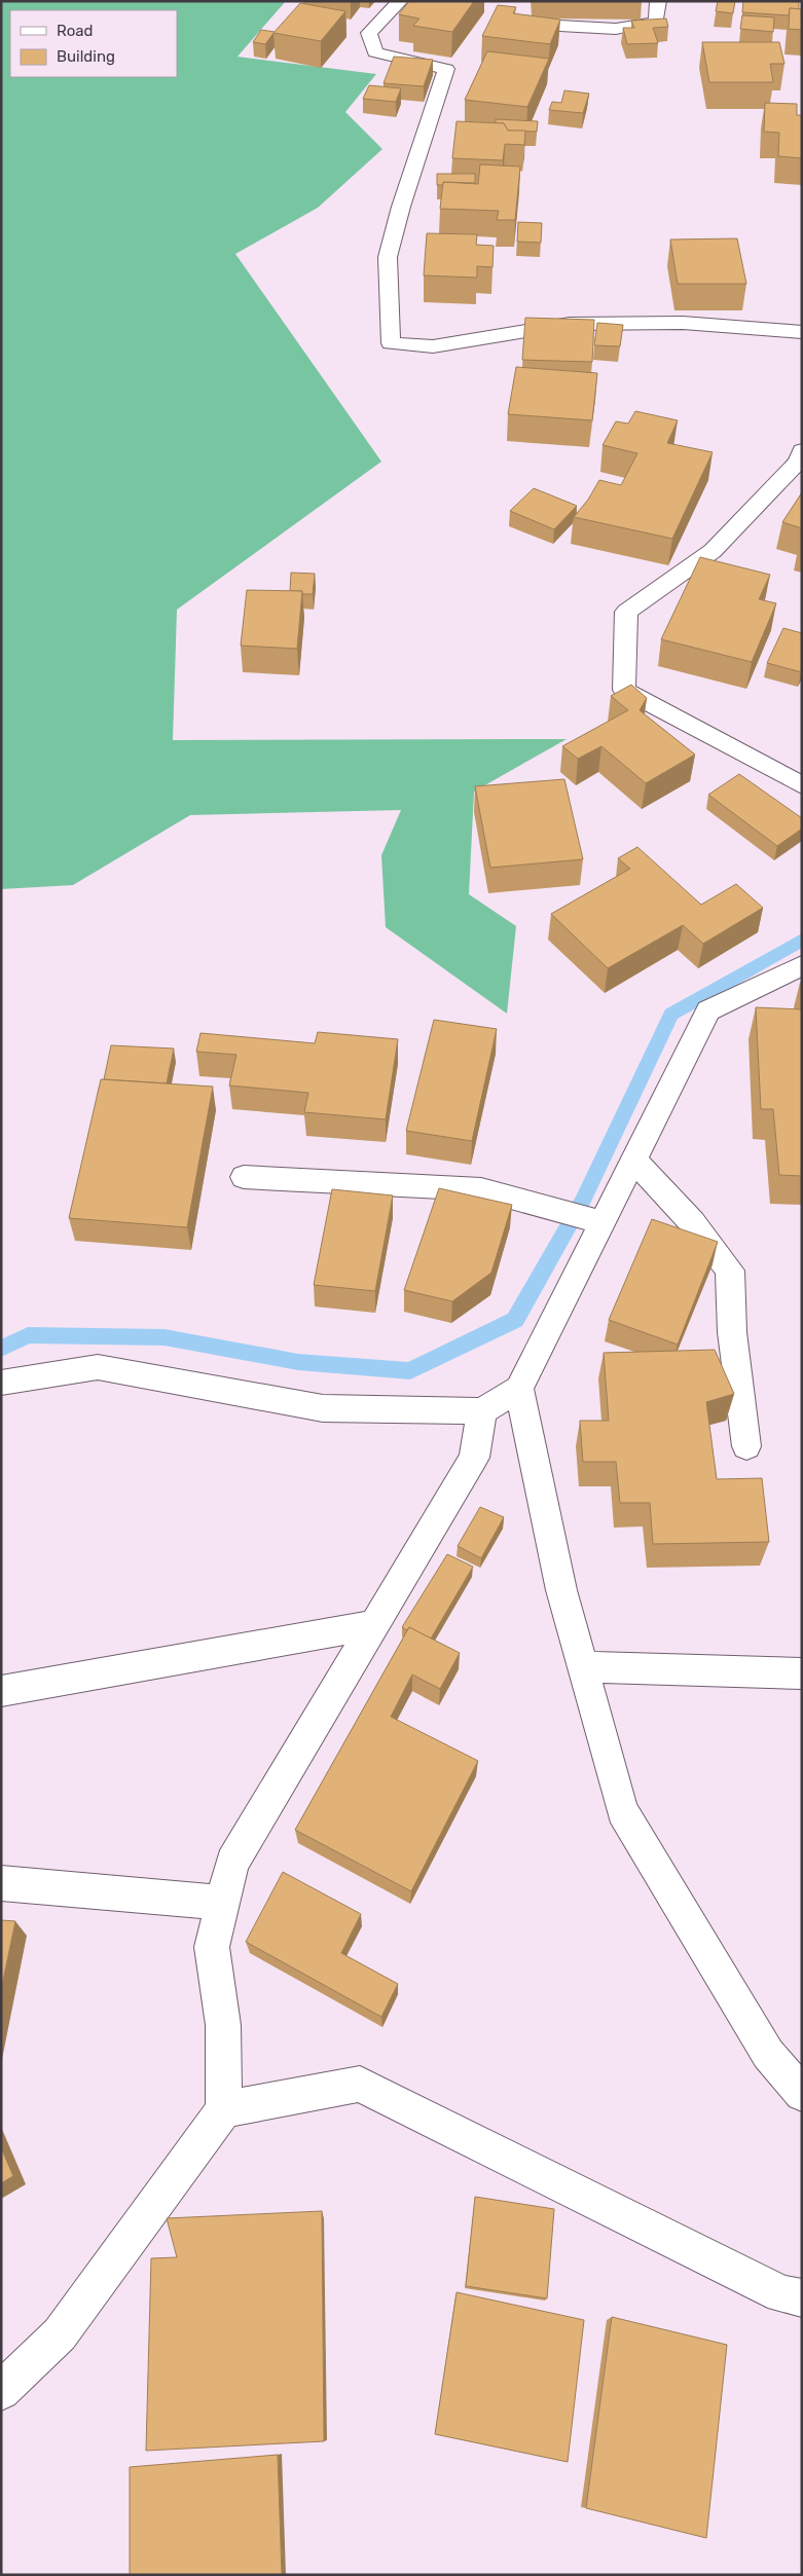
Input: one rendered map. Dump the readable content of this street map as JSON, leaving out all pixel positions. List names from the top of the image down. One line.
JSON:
{"legend":["Road","Building"]}
